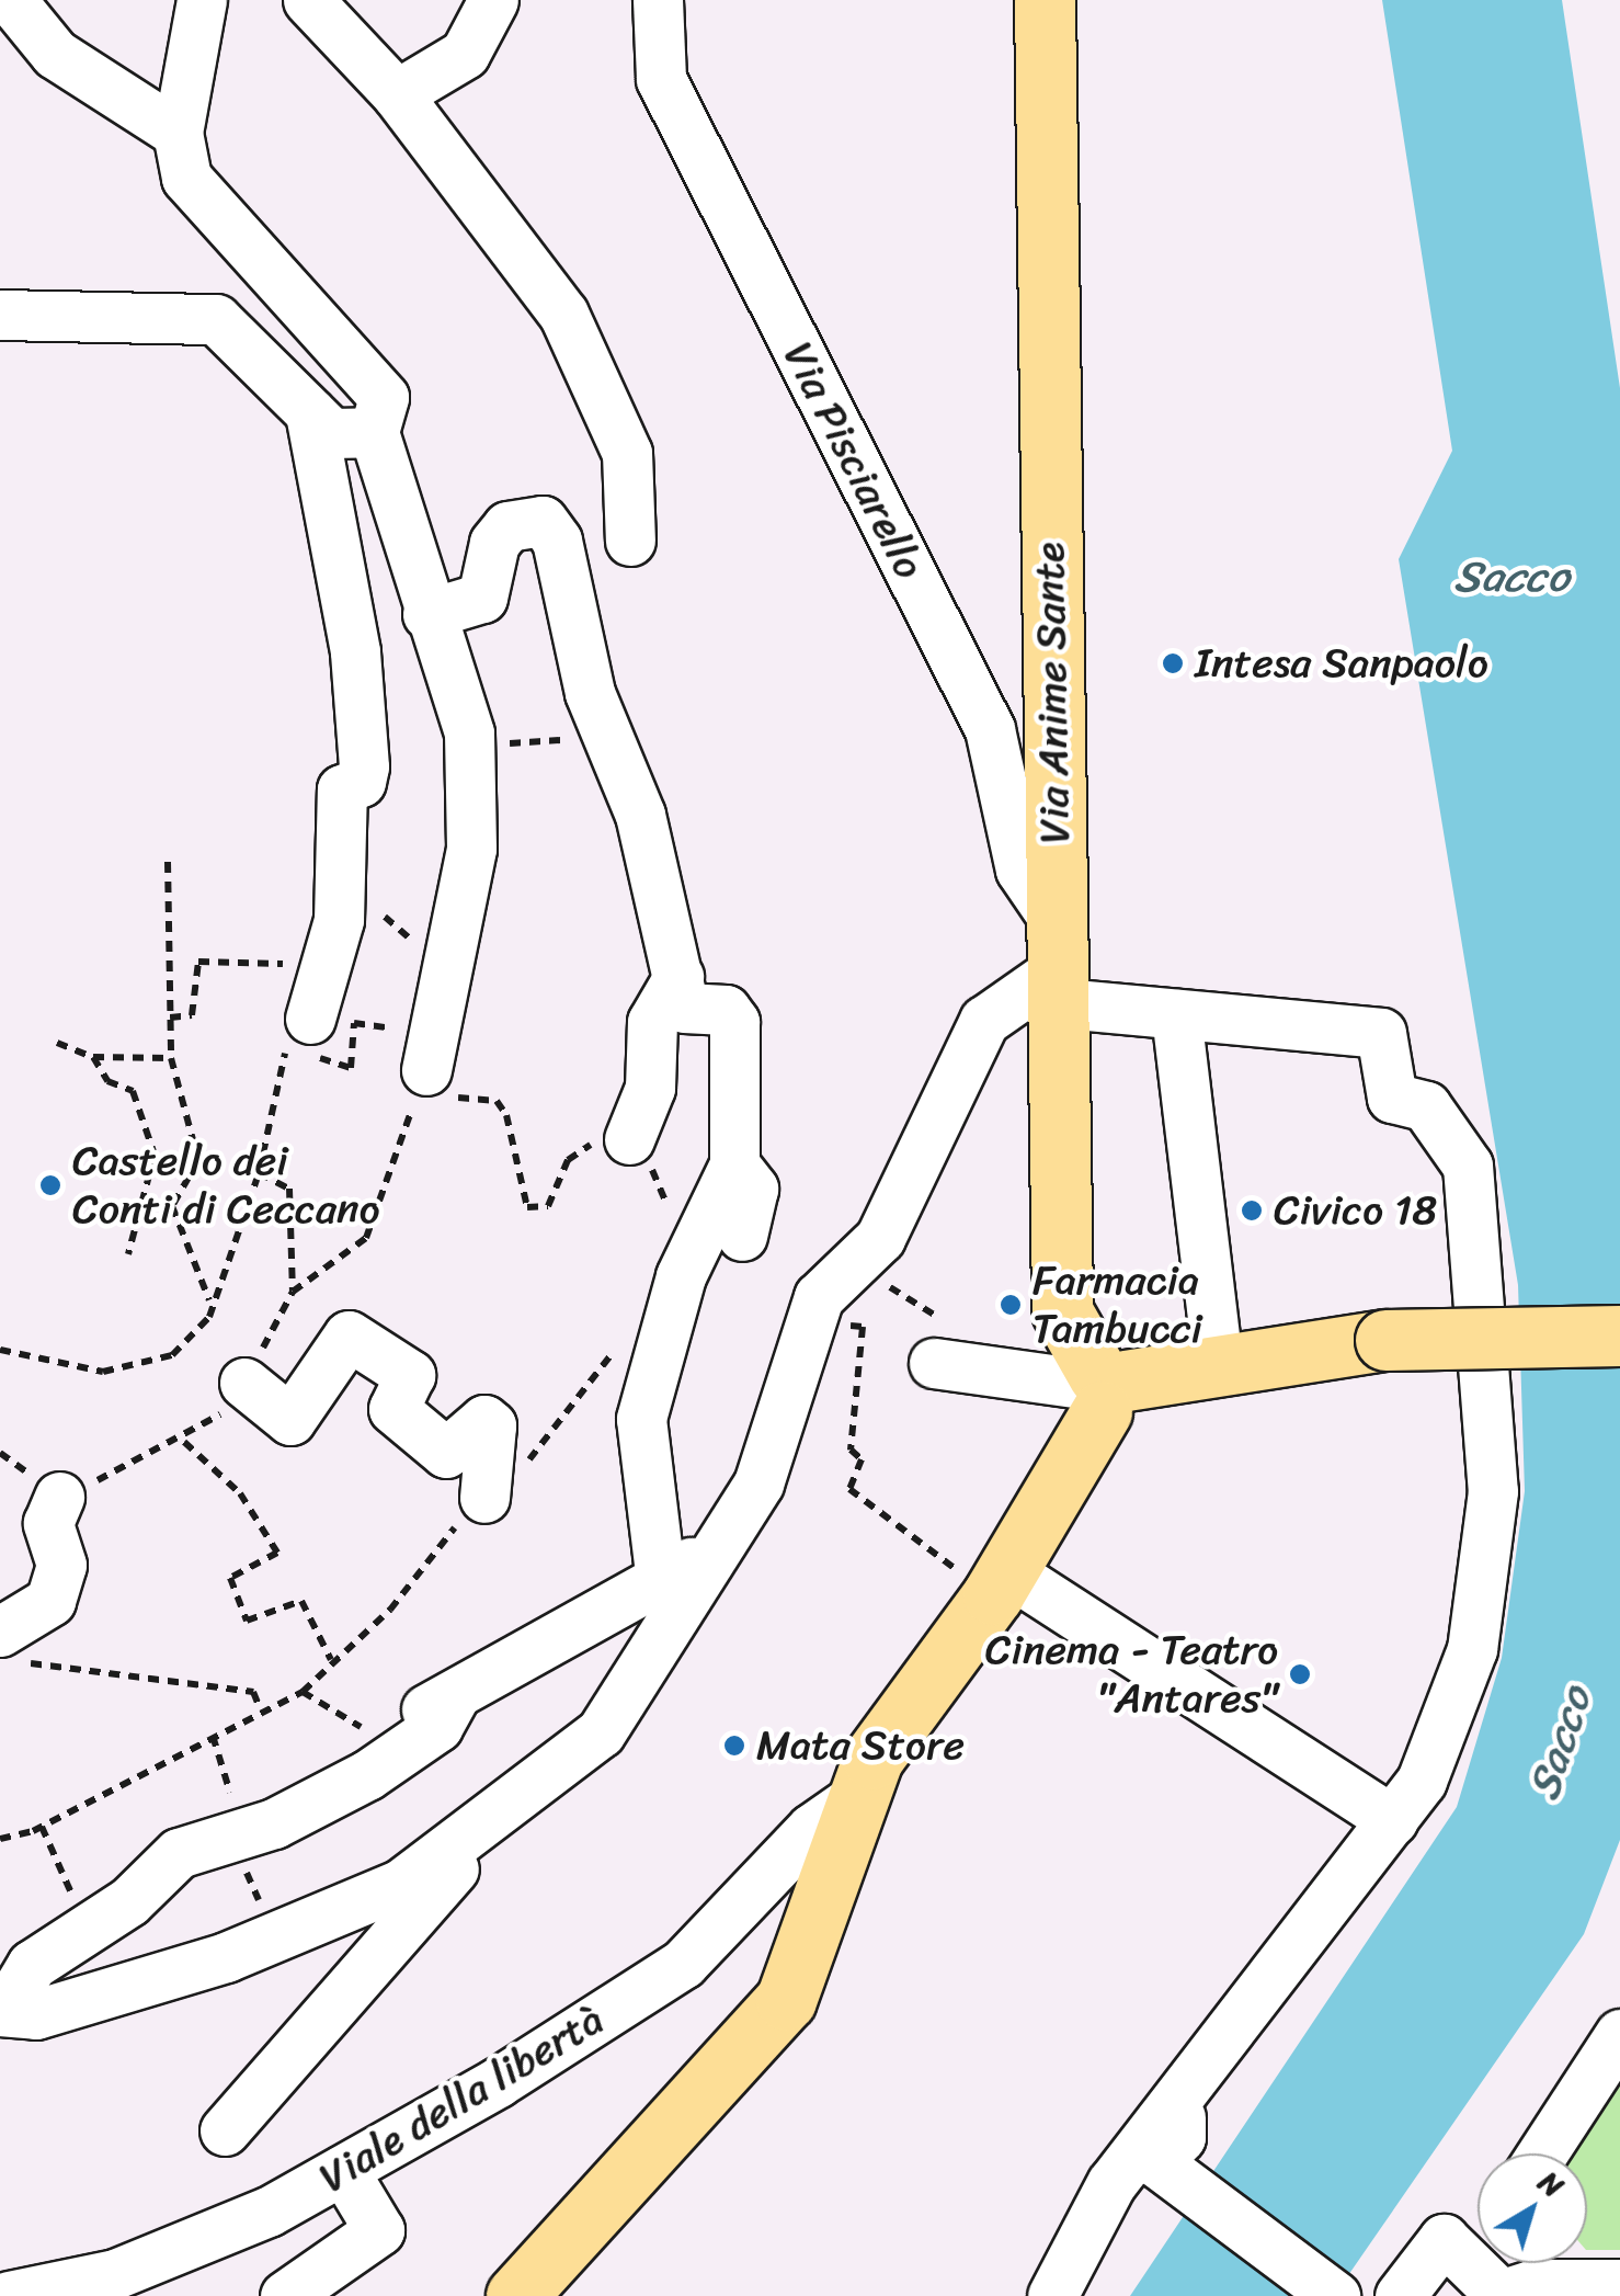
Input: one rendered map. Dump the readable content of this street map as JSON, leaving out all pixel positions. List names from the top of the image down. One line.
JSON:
{"streets":{"main road":["Via Anime Sante"],"street":["Via Pisciarello","Viale della libertà"]},"crossings":[["Via Pisciarello","Via Anime Sante"]],"water":["Sacco"],"places":["Intesa Sanpaolo","Castello dei Conti di Ceccano","Civico 18","Farmacia Tambucci","Cinema - Teatro \"Antares\"","Mata Store"],"north":"top right"}
